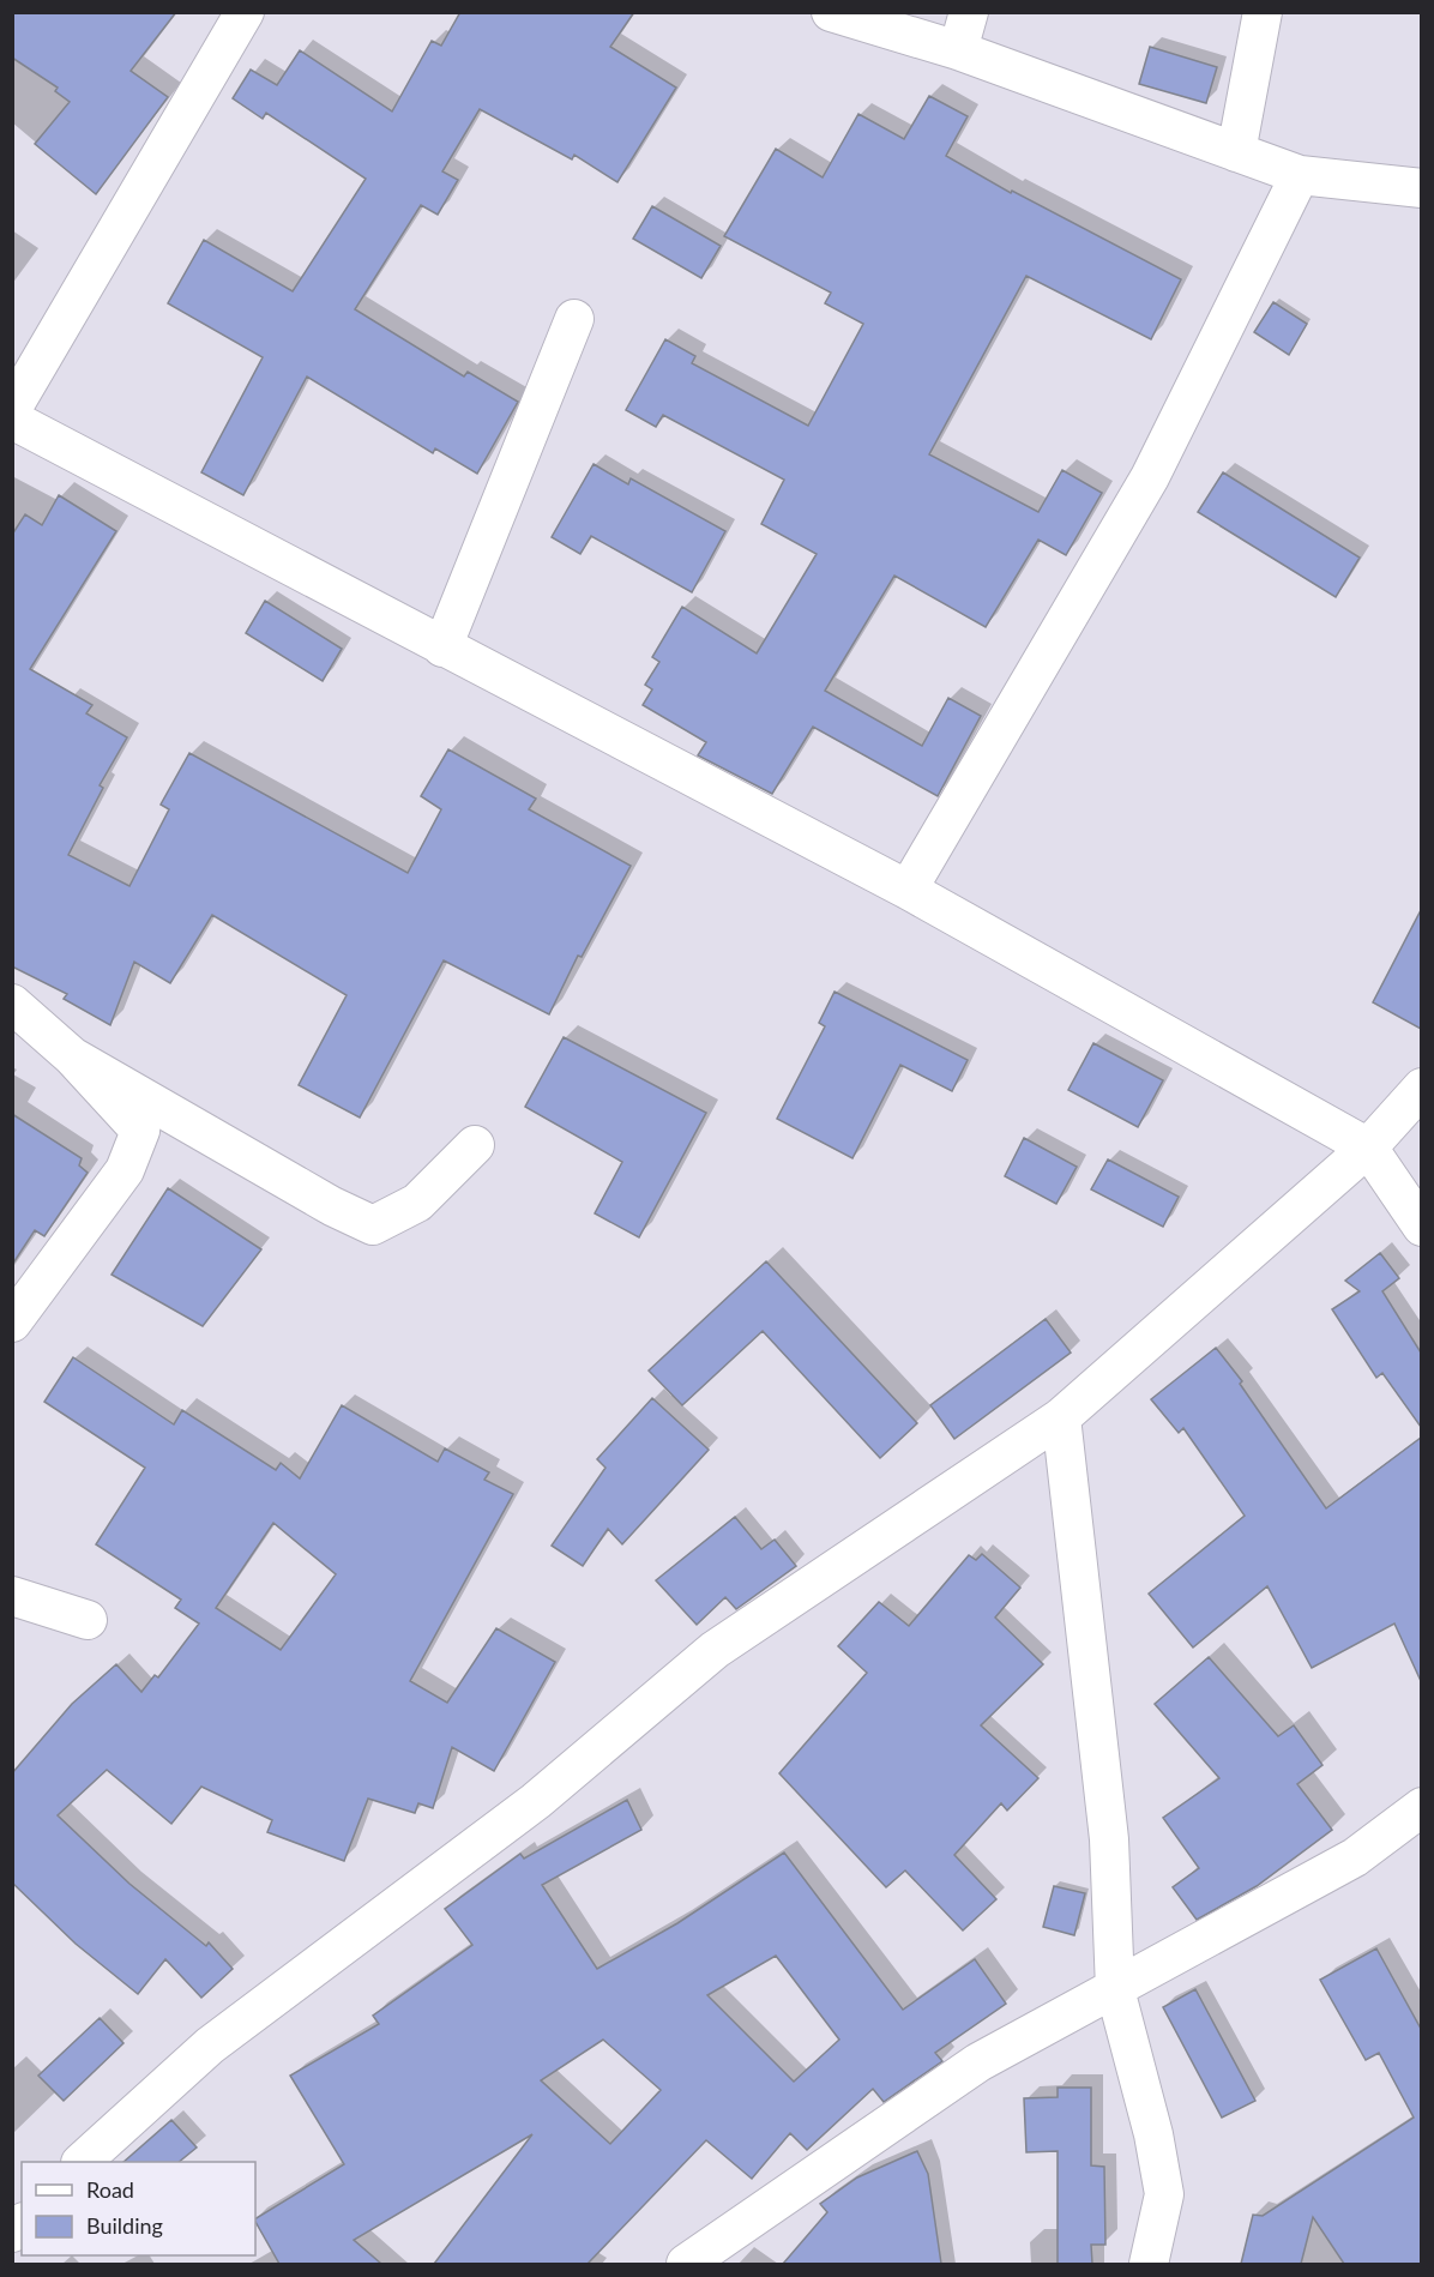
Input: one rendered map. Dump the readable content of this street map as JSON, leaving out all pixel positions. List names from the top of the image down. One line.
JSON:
{"legend":["Road","Building"]}
